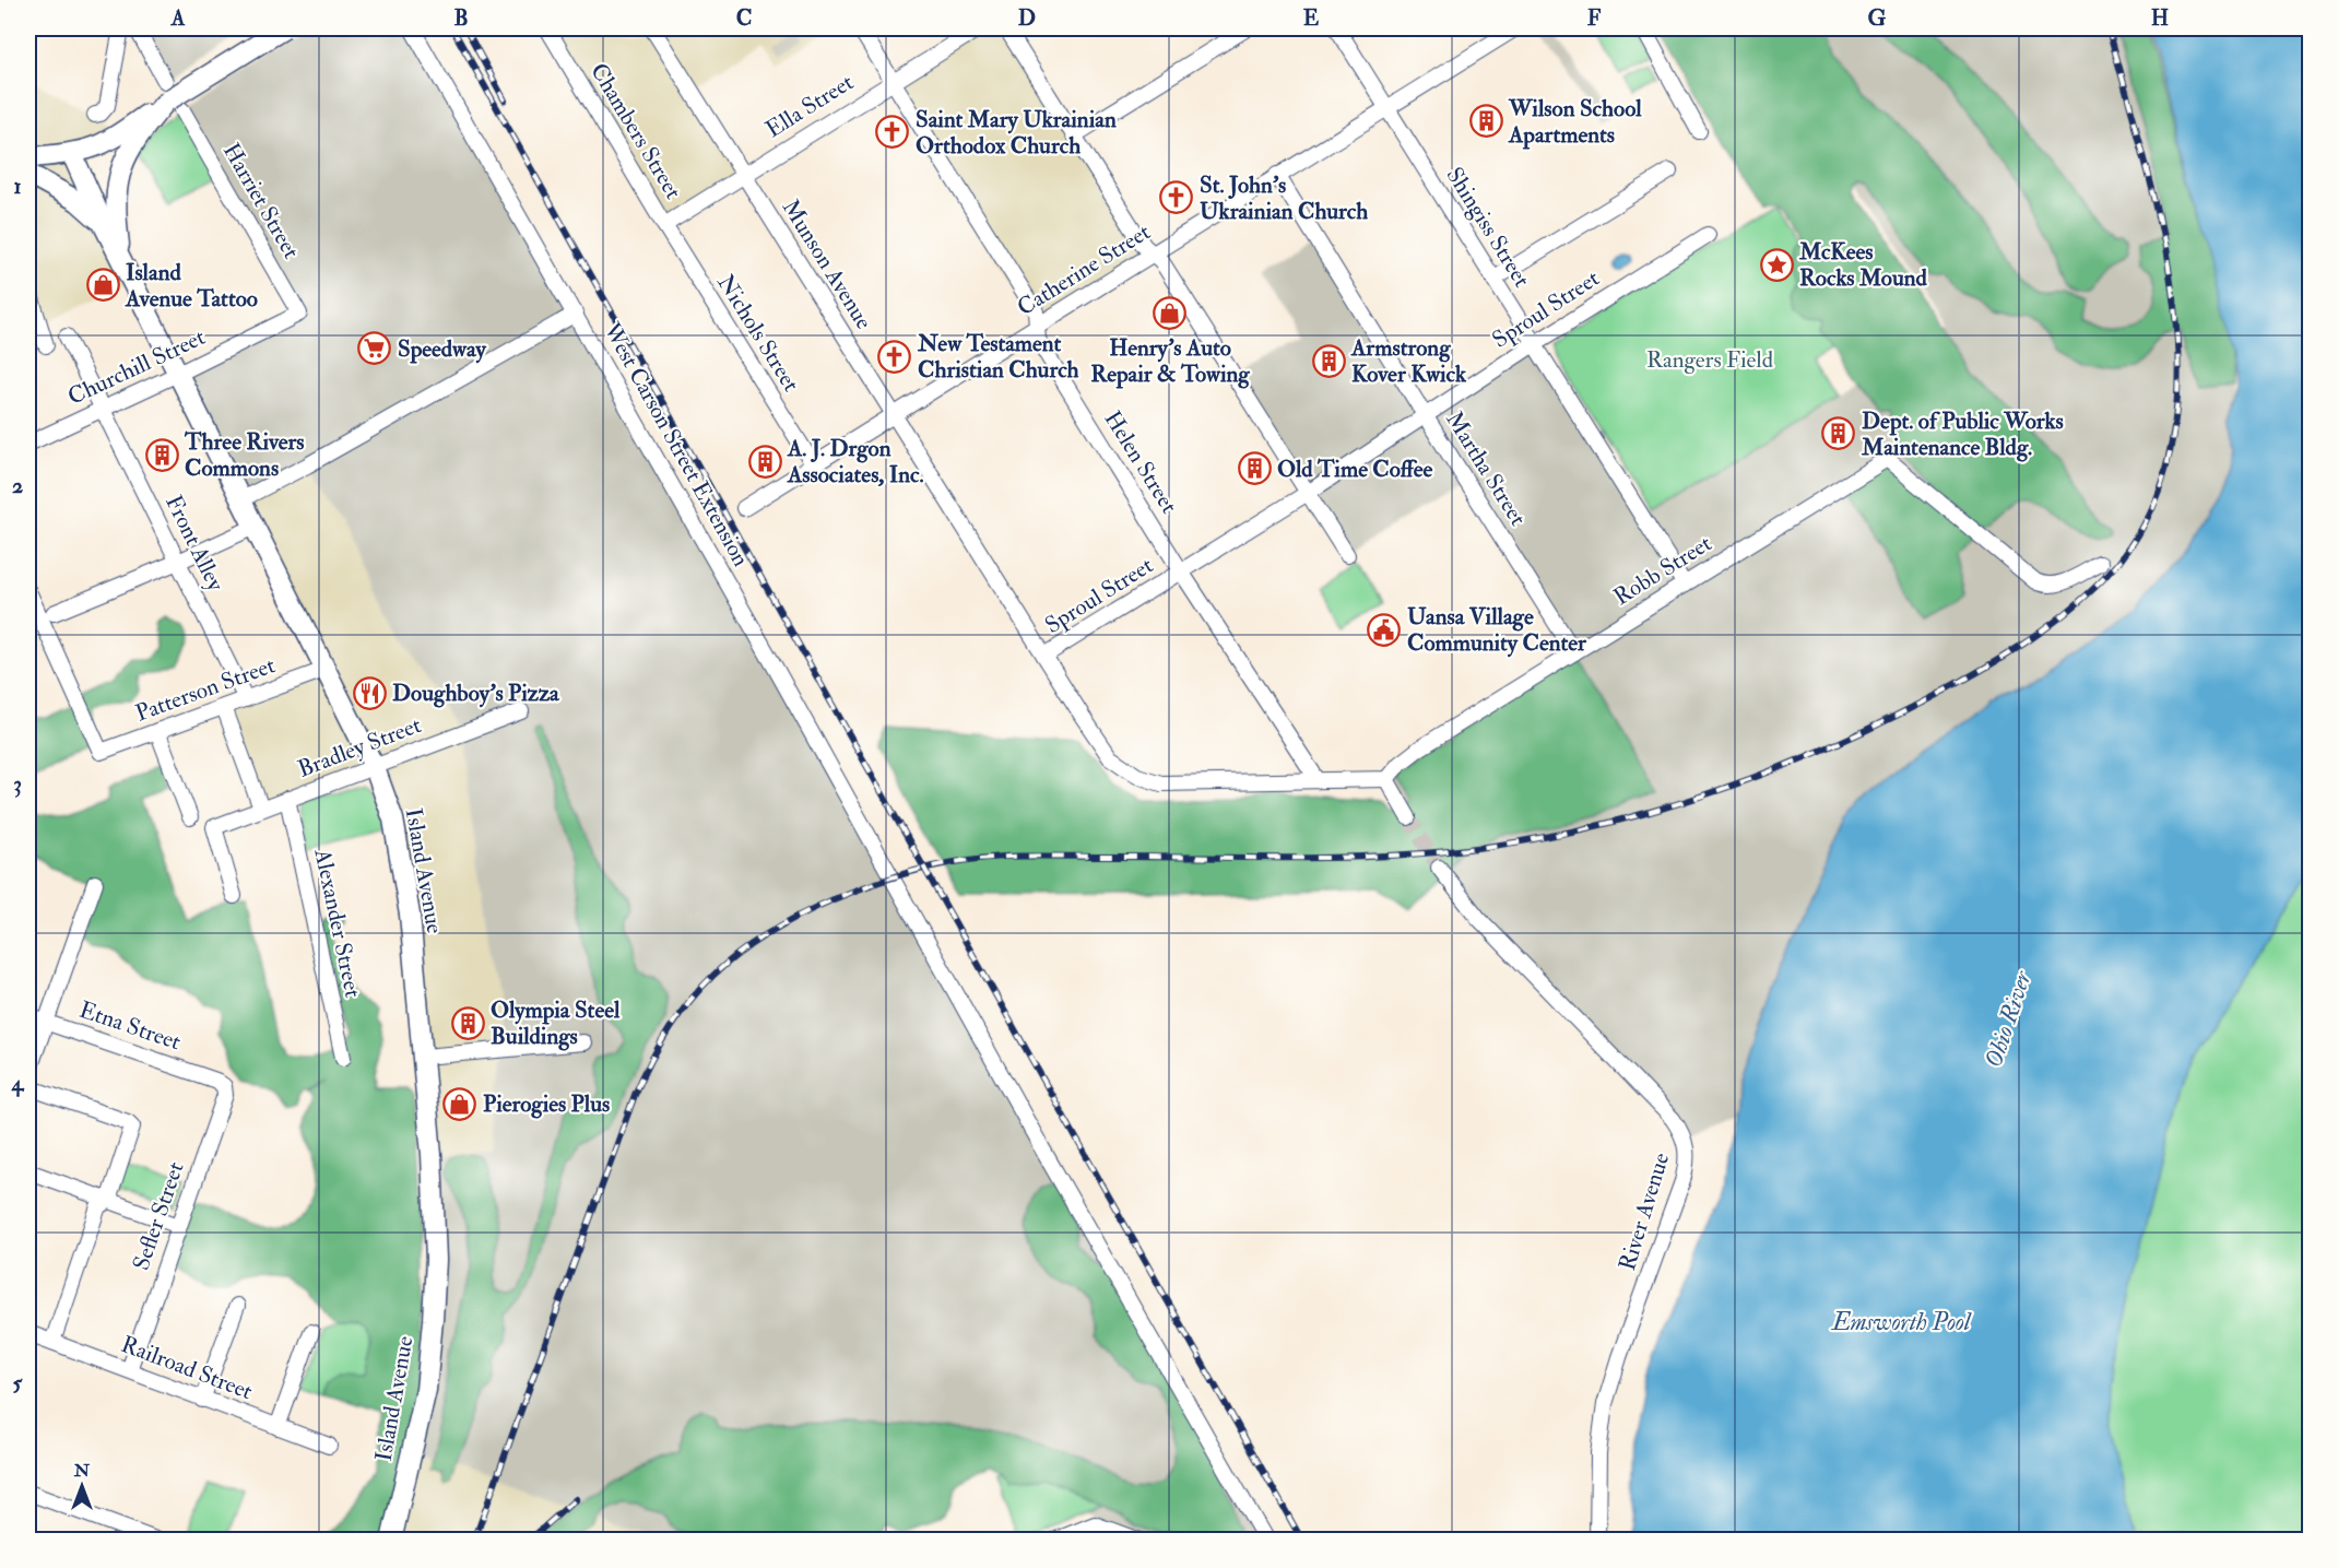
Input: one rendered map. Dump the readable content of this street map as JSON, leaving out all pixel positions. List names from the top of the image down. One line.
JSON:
{"streets":{"main road":["Island Avenue"],"street":["Ella Street","Chambers Street","Harriet Street","Shingiss Street","Munson Avenue","Catherine Street","Sproul Street","Nichols Street","Churchill Street","West Carson Street Extension","Helen Street","Martha Street","Front Alley","Robb Street","Patterson Street","Bradley Street","Alexander Street","Etna Street","River Avenue","Sefler Street","Railroad Street"]},"crossings":[["Ella Street","Chambers Street"],["Ella Street","Munson Avenue"],["Ella Street","Nichols Street"],["Ella Street","Helen Street"],["Chambers Street","Nichols Street"],["Harriet Street","Churchill Street"],["Shingiss Street","Catherine Street"],["Shingiss Street","Sproul Street"],["Shingiss Street","Robb Street"],["Munson Avenue","Catherine Street"],["Munson Avenue","Sproul Street"],["Munson Avenue","Helen Street"],["Catherine Street","Nichols Street"],["Catherine Street","Helen Street"],["Catherine Street","Martha Street"],["Sproul Street","Helen Street"],["Sproul Street","Martha Street"],["Churchill Street","Front Alley"],["Churchill Street","Island Avenue"],["Martha Street","Robb Street"],["Front Alley","Patterson Street"],["Patterson Street","Island Avenue"],["Bradley Street","Island Avenue"],["Bradley Street","Alexander Street"],["Etna Street","Sefler Street"],["Sefler Street","Railroad Street"]],"water":["Ohio River","Emsworth Pool"],"parks":["Rangers Field"],"places":{"building":["Wilson School Apartments","Armstrong Kover Kwick","Dept. of Public Works Maintenance Bldg.","Three Rivers Commons","A. J. Drgon Associates, Inc.","Old Time Coffee","Olympia Steel Buildings"],"church":["Saint Mary Ukrainian Orthodox Church","St. John's Ukrainian Church","New Testament Christian Church"],"place":["McKees Rocks Mound"],"shop":["Island Avenue Tattoo","Henry's Auto Repair & Towing","Pierogies Plus"],"supermarket":["Speedway"],"public building":["Uansa Village Community Center"],"restaurant":["Doughboy's Pizza"]},"north":"top","grid":{"columns":["A","B","C","D","E","F","G","H"],"rows":["1","2","3","4","5"]}}
